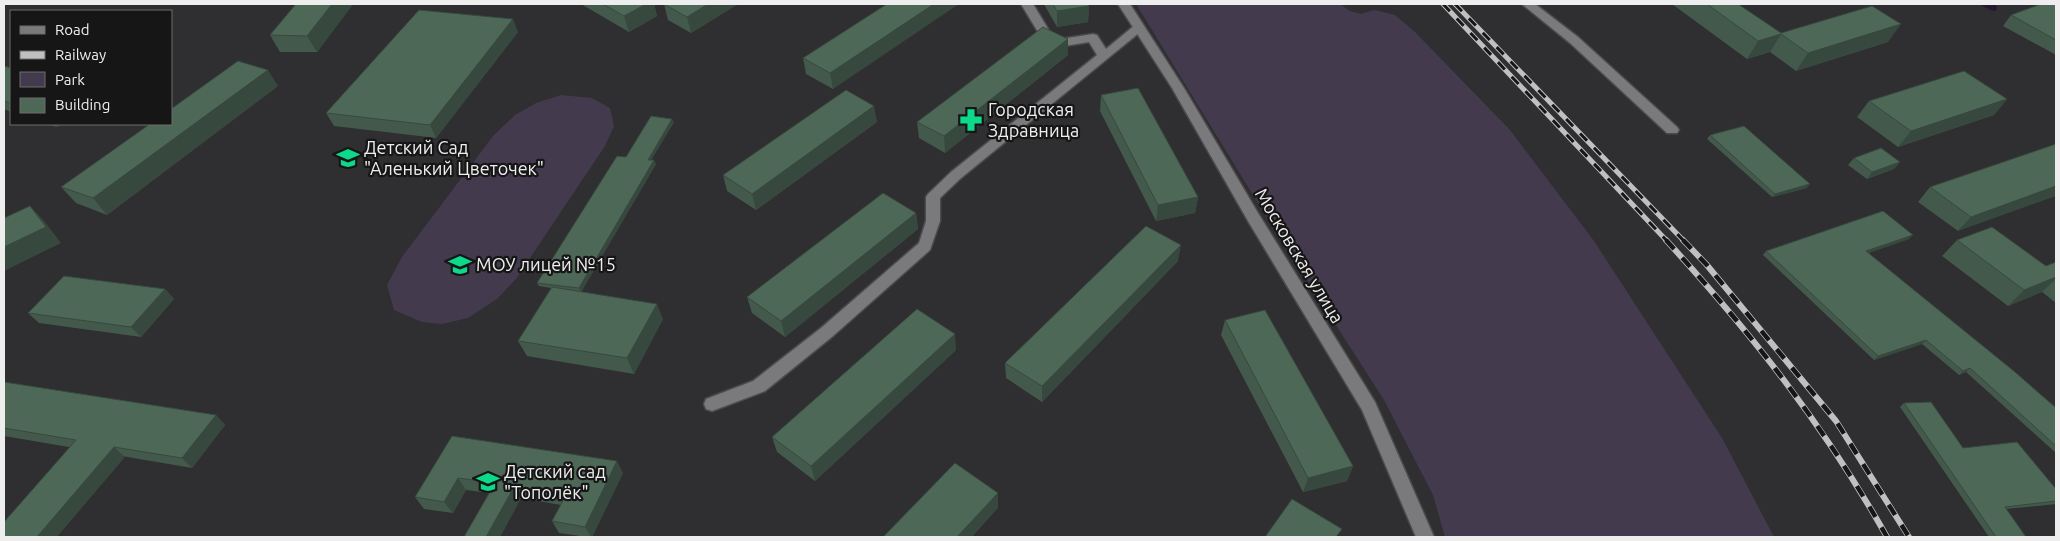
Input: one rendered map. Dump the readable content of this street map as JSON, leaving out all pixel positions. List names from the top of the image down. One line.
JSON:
{"streets":{"street":["Московская улица"]},"places":{"pharmacy":["Городская Здравница"],"school or university":["Детский Сад \"Аленький Цветочек\"","МОУ лицей №15","Детский сад \"Тополёк\""]},"legend":["Road","Railway","Park","Building"]}
